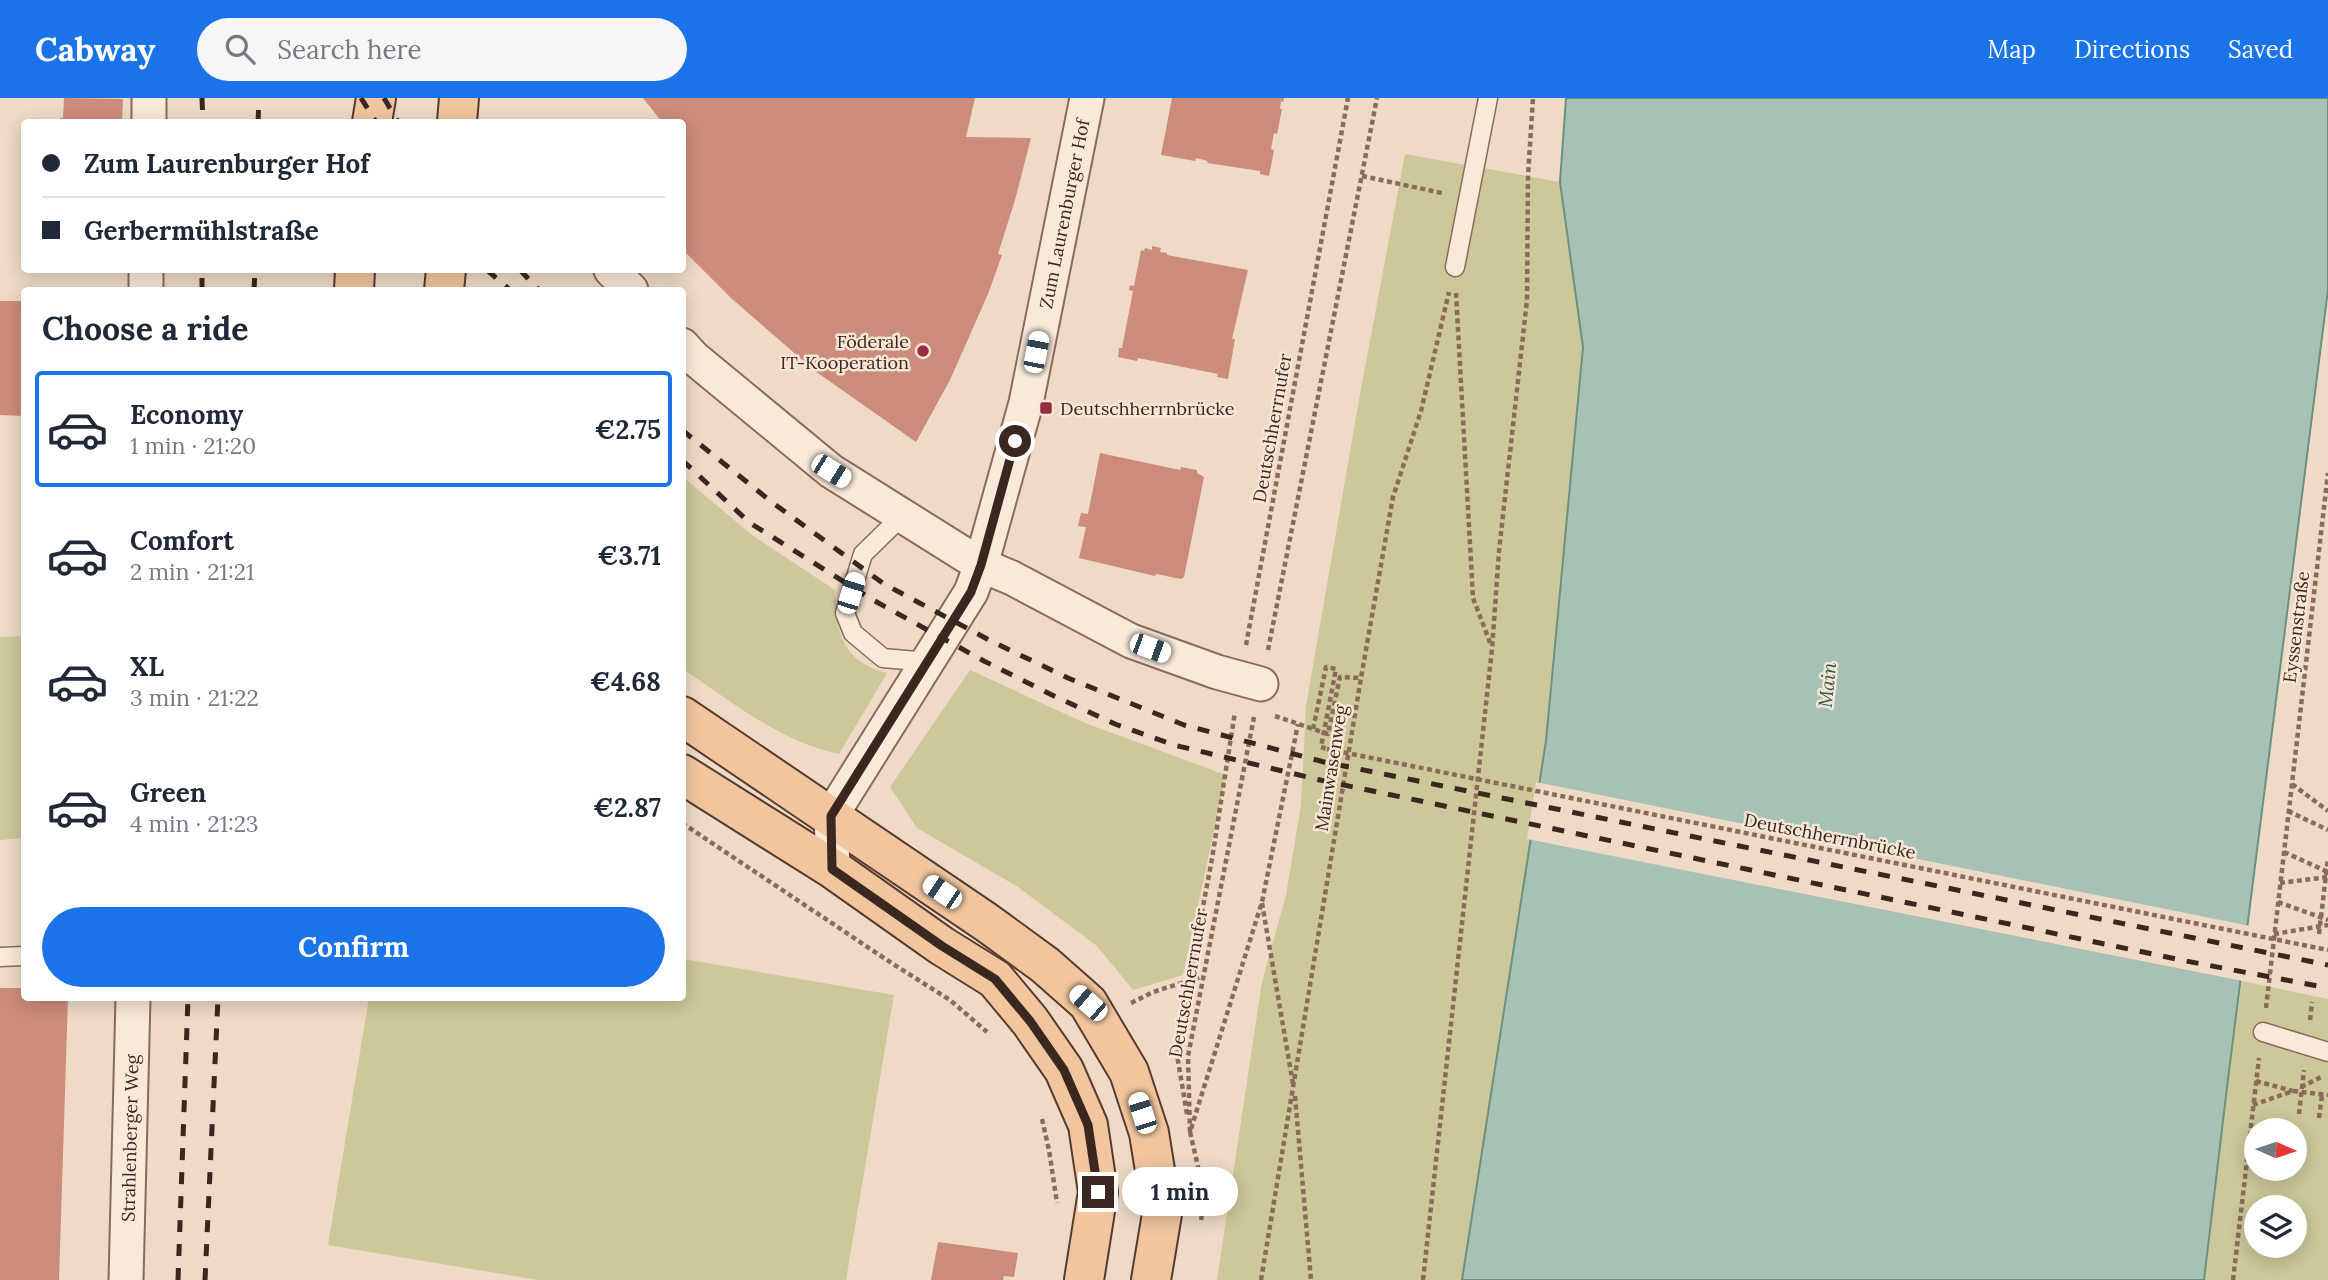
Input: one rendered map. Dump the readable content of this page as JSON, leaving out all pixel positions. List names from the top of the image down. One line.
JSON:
{"streets":{"street":["Zum Laurenburger Hof","Strahlenberger Weg"],"path":["Deutschherrnufer","Eyssenstraße","Mainwasenweg","Deutschherrnbrücke"]},"water":["Main"],"places":{"other":["Föderale IT-Kooperation"],"transit":["Deutschherrnbrücke"]},"north":"right","page":{"header":"Cabway","search":"Search here","nav":["Map","Directions","Saved"],"banner":["Zum Laurenburger Hof","Gerbermühlstraße"],"heading":"Choose a ride","list":[{"name":"Economy","note":"1 min · 21:20","value":"€2.75"},{"name":"Comfort","note":"2 min · 21:21","value":"€3.71"},{"name":"XL","note":"3 min · 21:22","value":"€4.68"},{"name":"Green","note":"4 min · 21:23","value":"€2.87"}],"buttons":"Confirm","bubble":"1 min"}}
